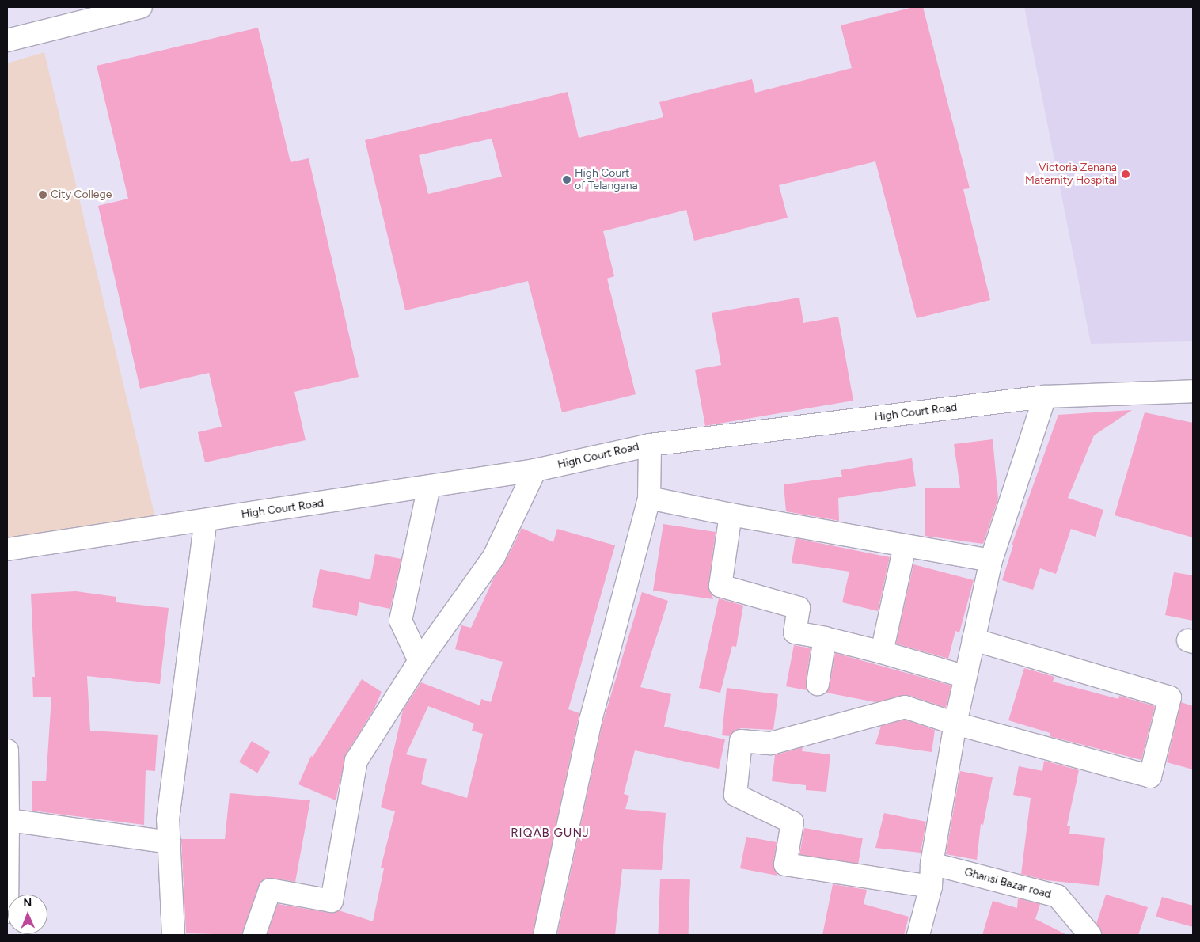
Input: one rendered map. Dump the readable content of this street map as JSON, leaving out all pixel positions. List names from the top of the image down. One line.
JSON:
{"streets":{"main road":["High Court Road","Ghansi Bazar road"]},"districts":["RIQAB GUNJ"],"places":["Victoria Zenana Maternity Hospital","High Court of Telangana","City College"],"north":"top"}
